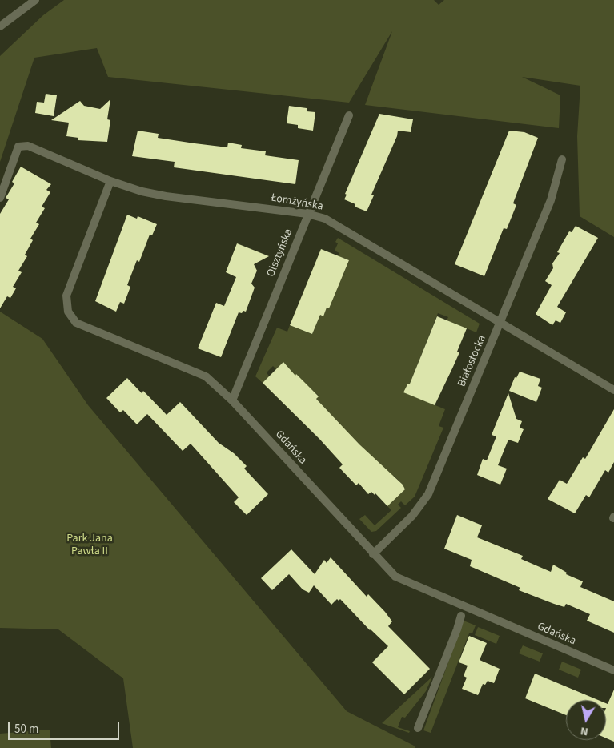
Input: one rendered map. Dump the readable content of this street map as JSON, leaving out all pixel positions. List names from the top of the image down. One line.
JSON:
{"streets":{"street":["Łomżyńska","Olsztyńska","Białostocka","Gdańska"]},"crossings":[["Łomżyńska","Olsztyńska"],["Łomżyńska","Białostocka"],["Łomżyńska","Gdańska"],["Olsztyńska","Gdańska"],["Białostocka","Gdańska"]],"parks":["Park Jana Pawła II"],"scale_bar":"50 m","north":"bottom"}
